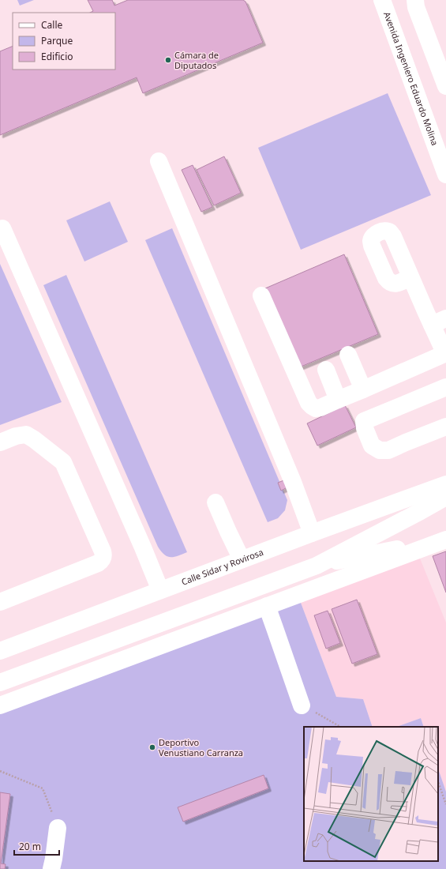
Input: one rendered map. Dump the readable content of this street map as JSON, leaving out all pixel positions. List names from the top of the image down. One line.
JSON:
{"streets":{"street":["Avenida Ingeniero Eduardo Molina","Calle Sidar y Rovirosa"]},"places":["Cámara de Diputados","Deportivo Venustiano Carranza"],"legend":["Calle","Parque","Edificio"],"scale_bar":"20 m"}
